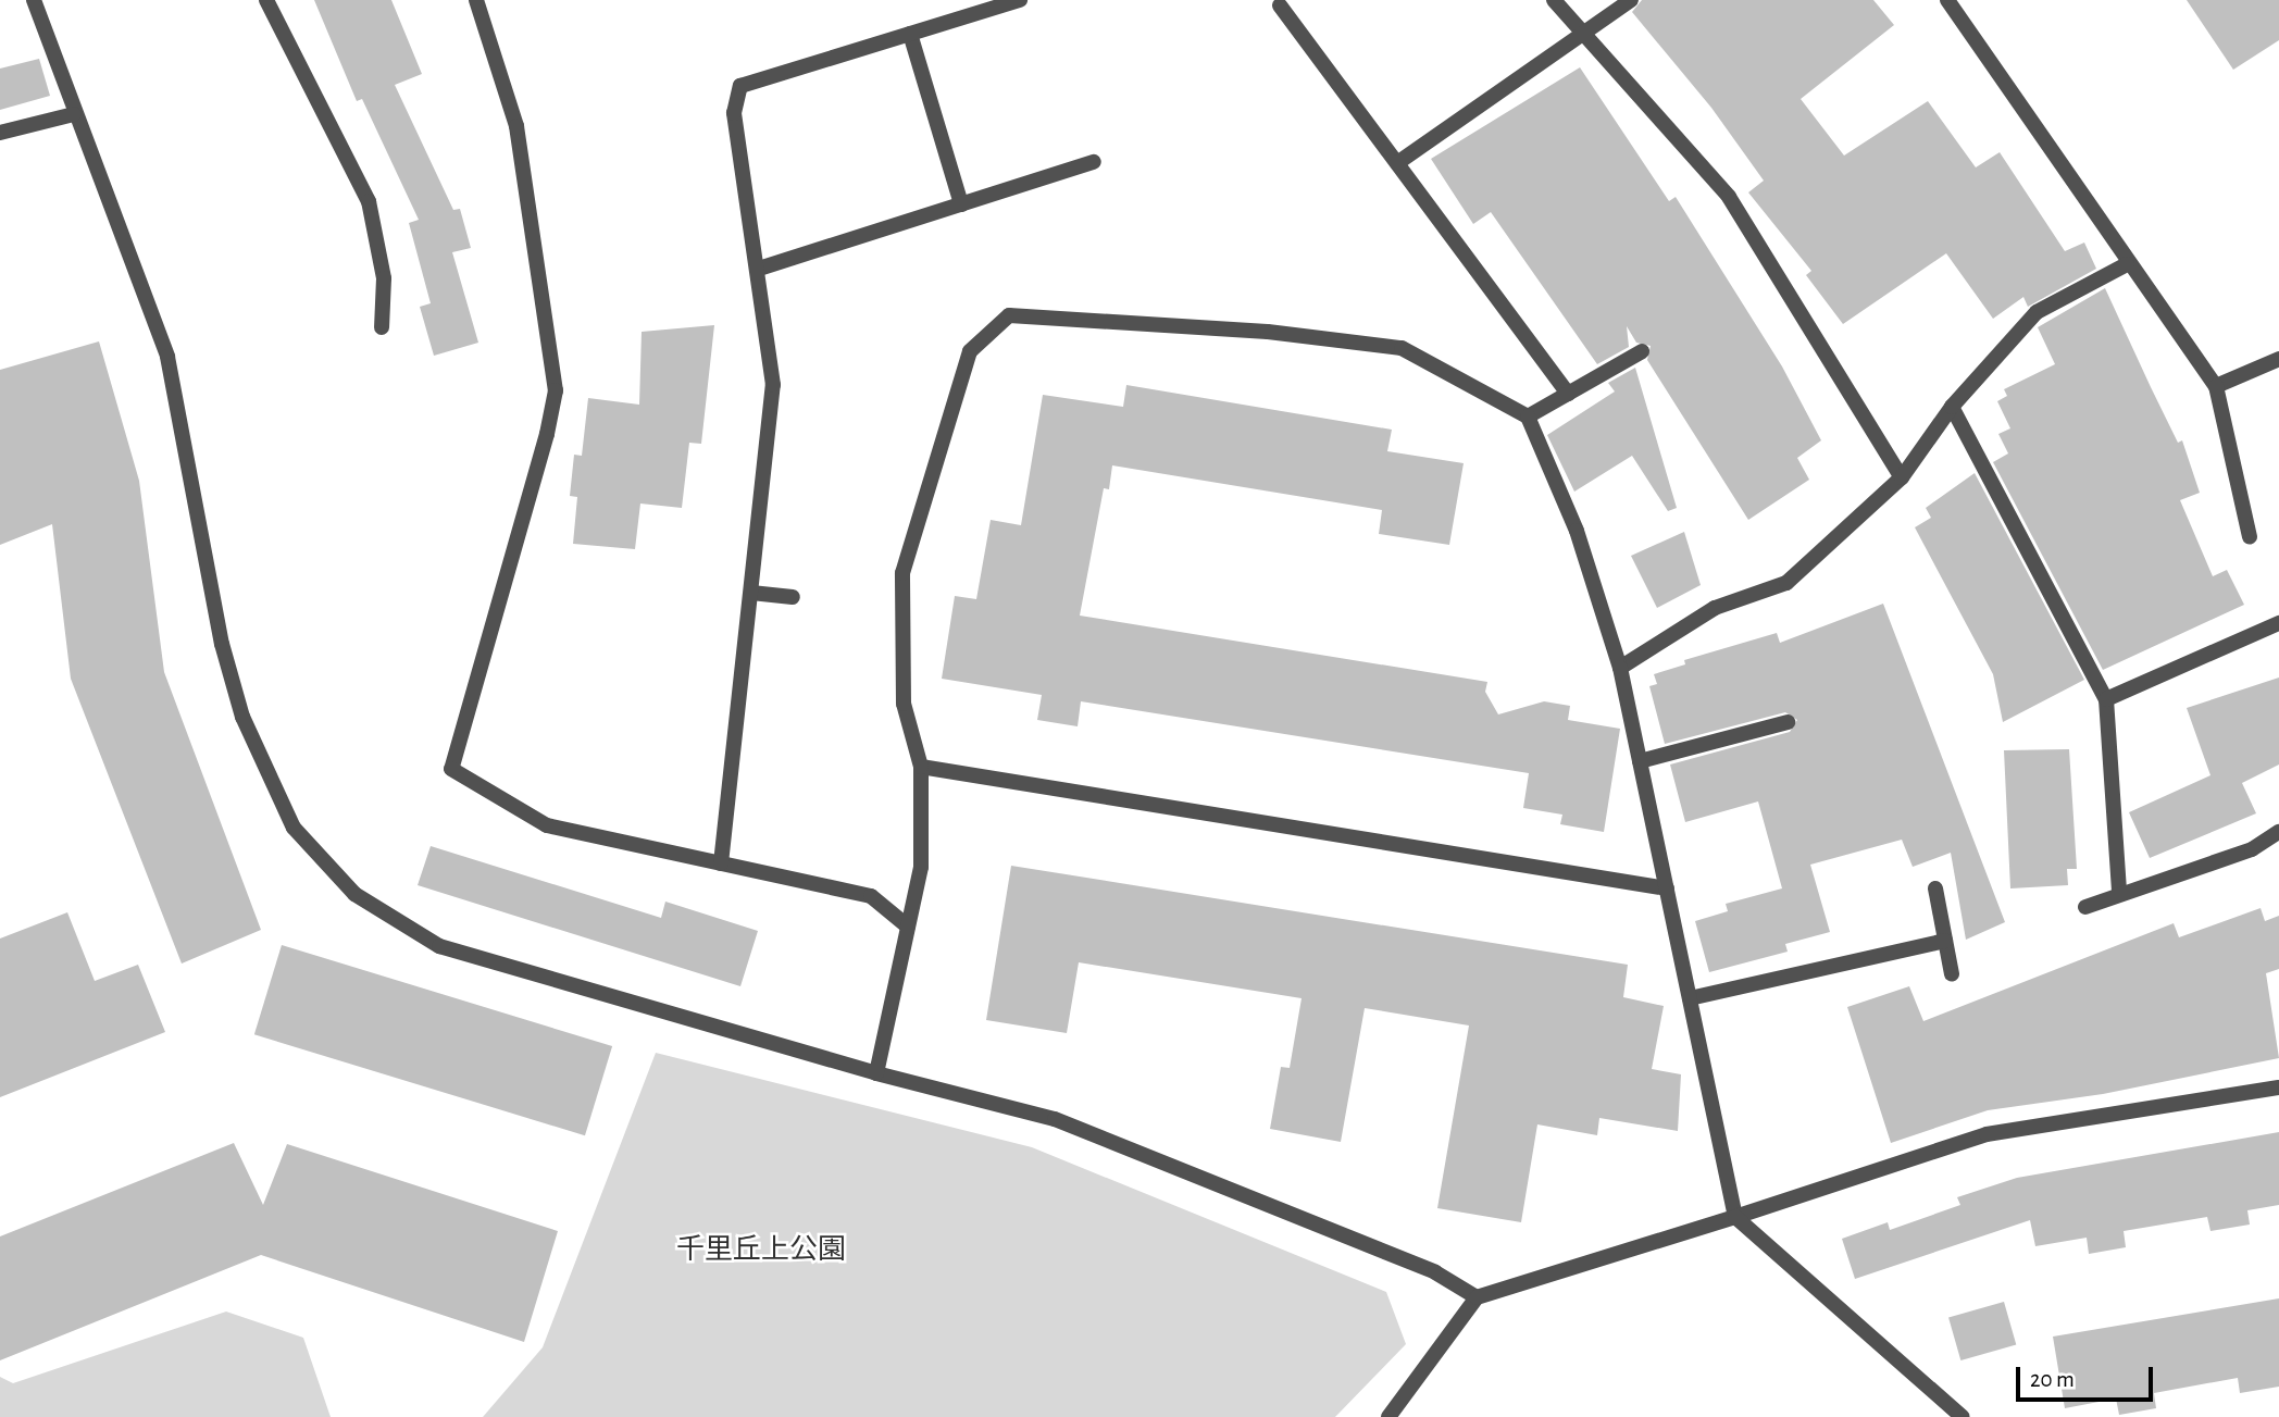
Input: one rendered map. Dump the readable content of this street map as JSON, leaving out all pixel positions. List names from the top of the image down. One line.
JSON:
{"parks":["千里丘上公園"],"scale_bar":"20 m"}
